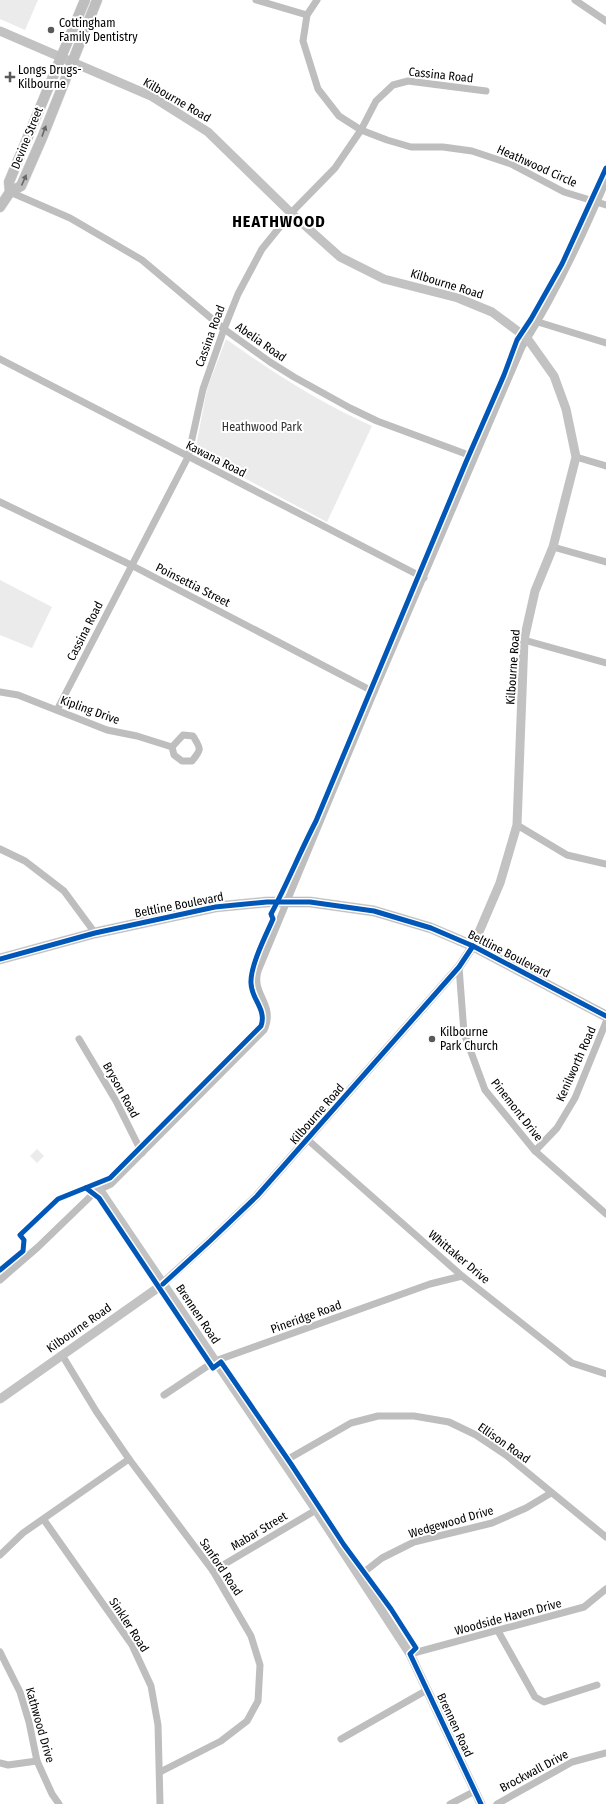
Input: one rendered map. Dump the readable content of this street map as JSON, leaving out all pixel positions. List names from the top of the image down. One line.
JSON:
{"streets":{"main road":["Devine Street","Beltline Boulevard"],"street":["Cassina Road","Kilbourne Road","Heathwood Circle","Abelia Road","Kawana Road","Poinsettia Street","Kipling Drive","Kenilworth Road","Bryson Road","Pinemont Drive","Whittaker Drive","Brennen Road","Pineridge Road","Ellison Road","Wedgewood Drive","Mabar Street","Sanford Road","Woodside Haven Drive","Sinkler Road","Kathwood Drive","Brockwall Drive"]},"crossings":[["Cassina Road","Kilbourne Road"],["Cassina Road","Heathwood Circle"],["Cassina Road","Abelia Road"],["Cassina Road","Kawana Road"],["Cassina Road","Poinsettia Street"],["Cassina Road","Kipling Drive"],["Kilbourne Road","Devine Street"],["Kilbourne Road","Beltline Boulevard"],["Kilbourne Road","Pinemont Drive"],["Kilbourne Road","Whittaker Drive"],["Kilbourne Road","Brennen Road"],["Kilbourne Road","Sanford Road"],["Devine Street","Abelia Road"],["Kenilworth Road","Pinemont Drive"],["Whittaker Drive","Pineridge Road"],["Brennen Road","Pineridge Road"],["Brennen Road","Ellison Road"],["Brennen Road","Wedgewood Drive"],["Brennen Road","Mabar Street"],["Brennen Road","Woodside Haven Drive"],["Ellison Road","Wedgewood Drive"],["Mabar Street","Sanford Road"],["Sanford Road","Sinkler Road"]],"districts":["HEATHWOOD"],"parks":["Heathwood Park"],"places":{"other":["Cottingham Family Dentistry","Kilbourne Park Church"],"health":["Longs Drugs- Kilbourne"]}}
